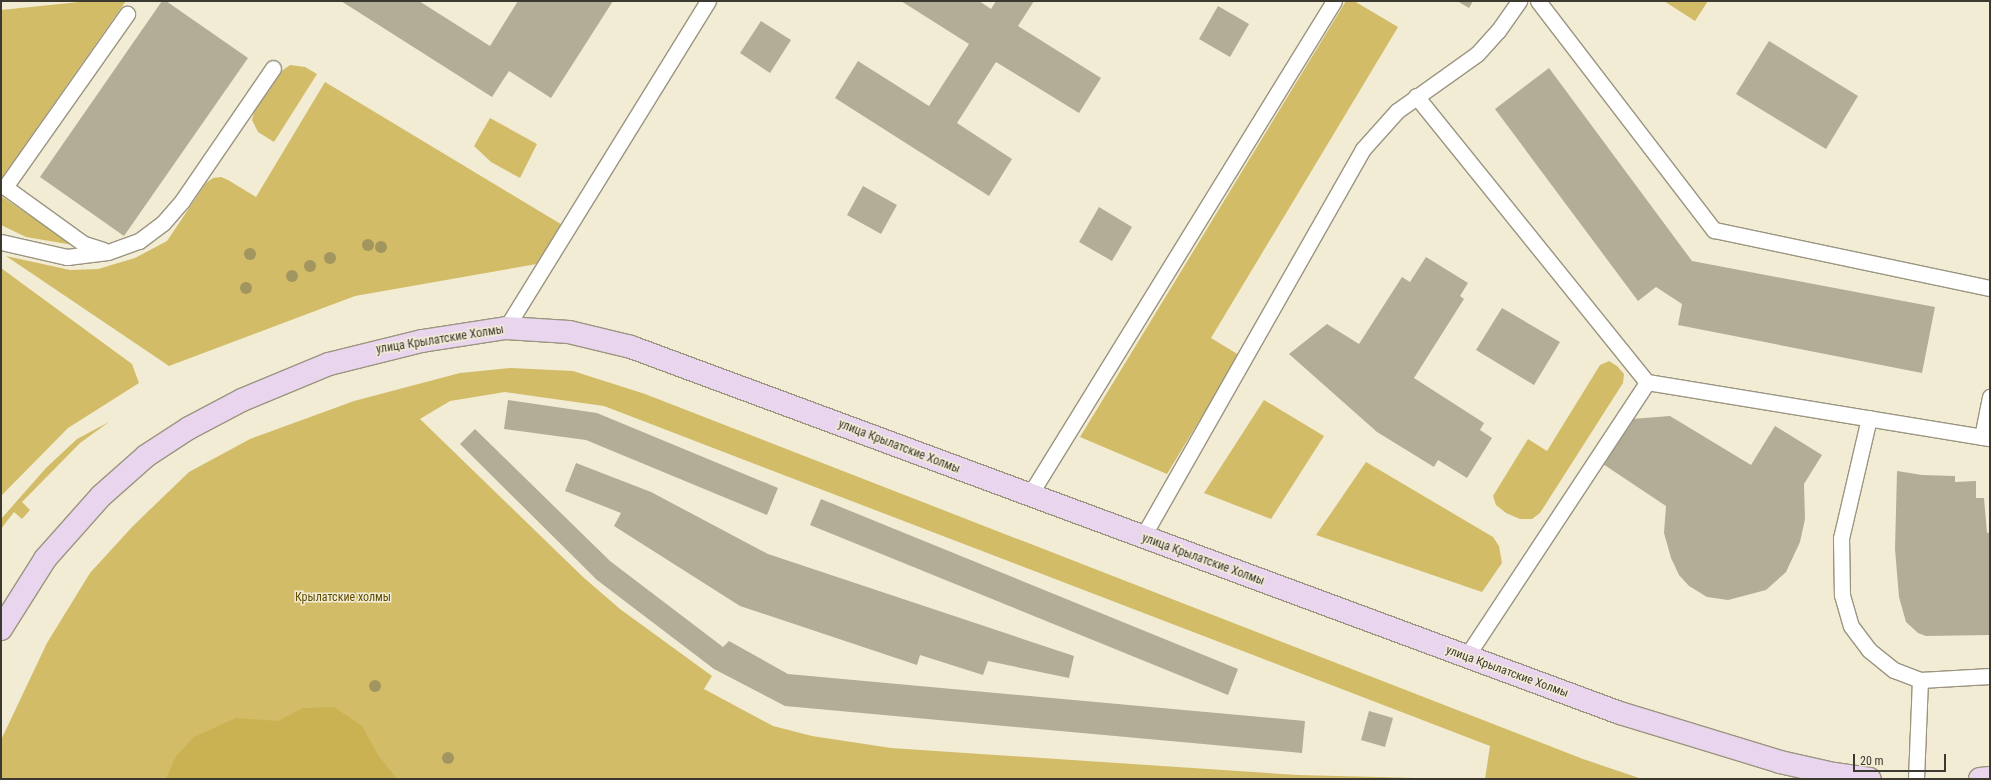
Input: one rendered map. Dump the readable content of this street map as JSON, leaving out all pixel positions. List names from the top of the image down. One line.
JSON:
{"streets":{"street":["улица Крылатские Холмы"]},"parks":["Крылатские холмы"],"scale_bar":"20 m"}
